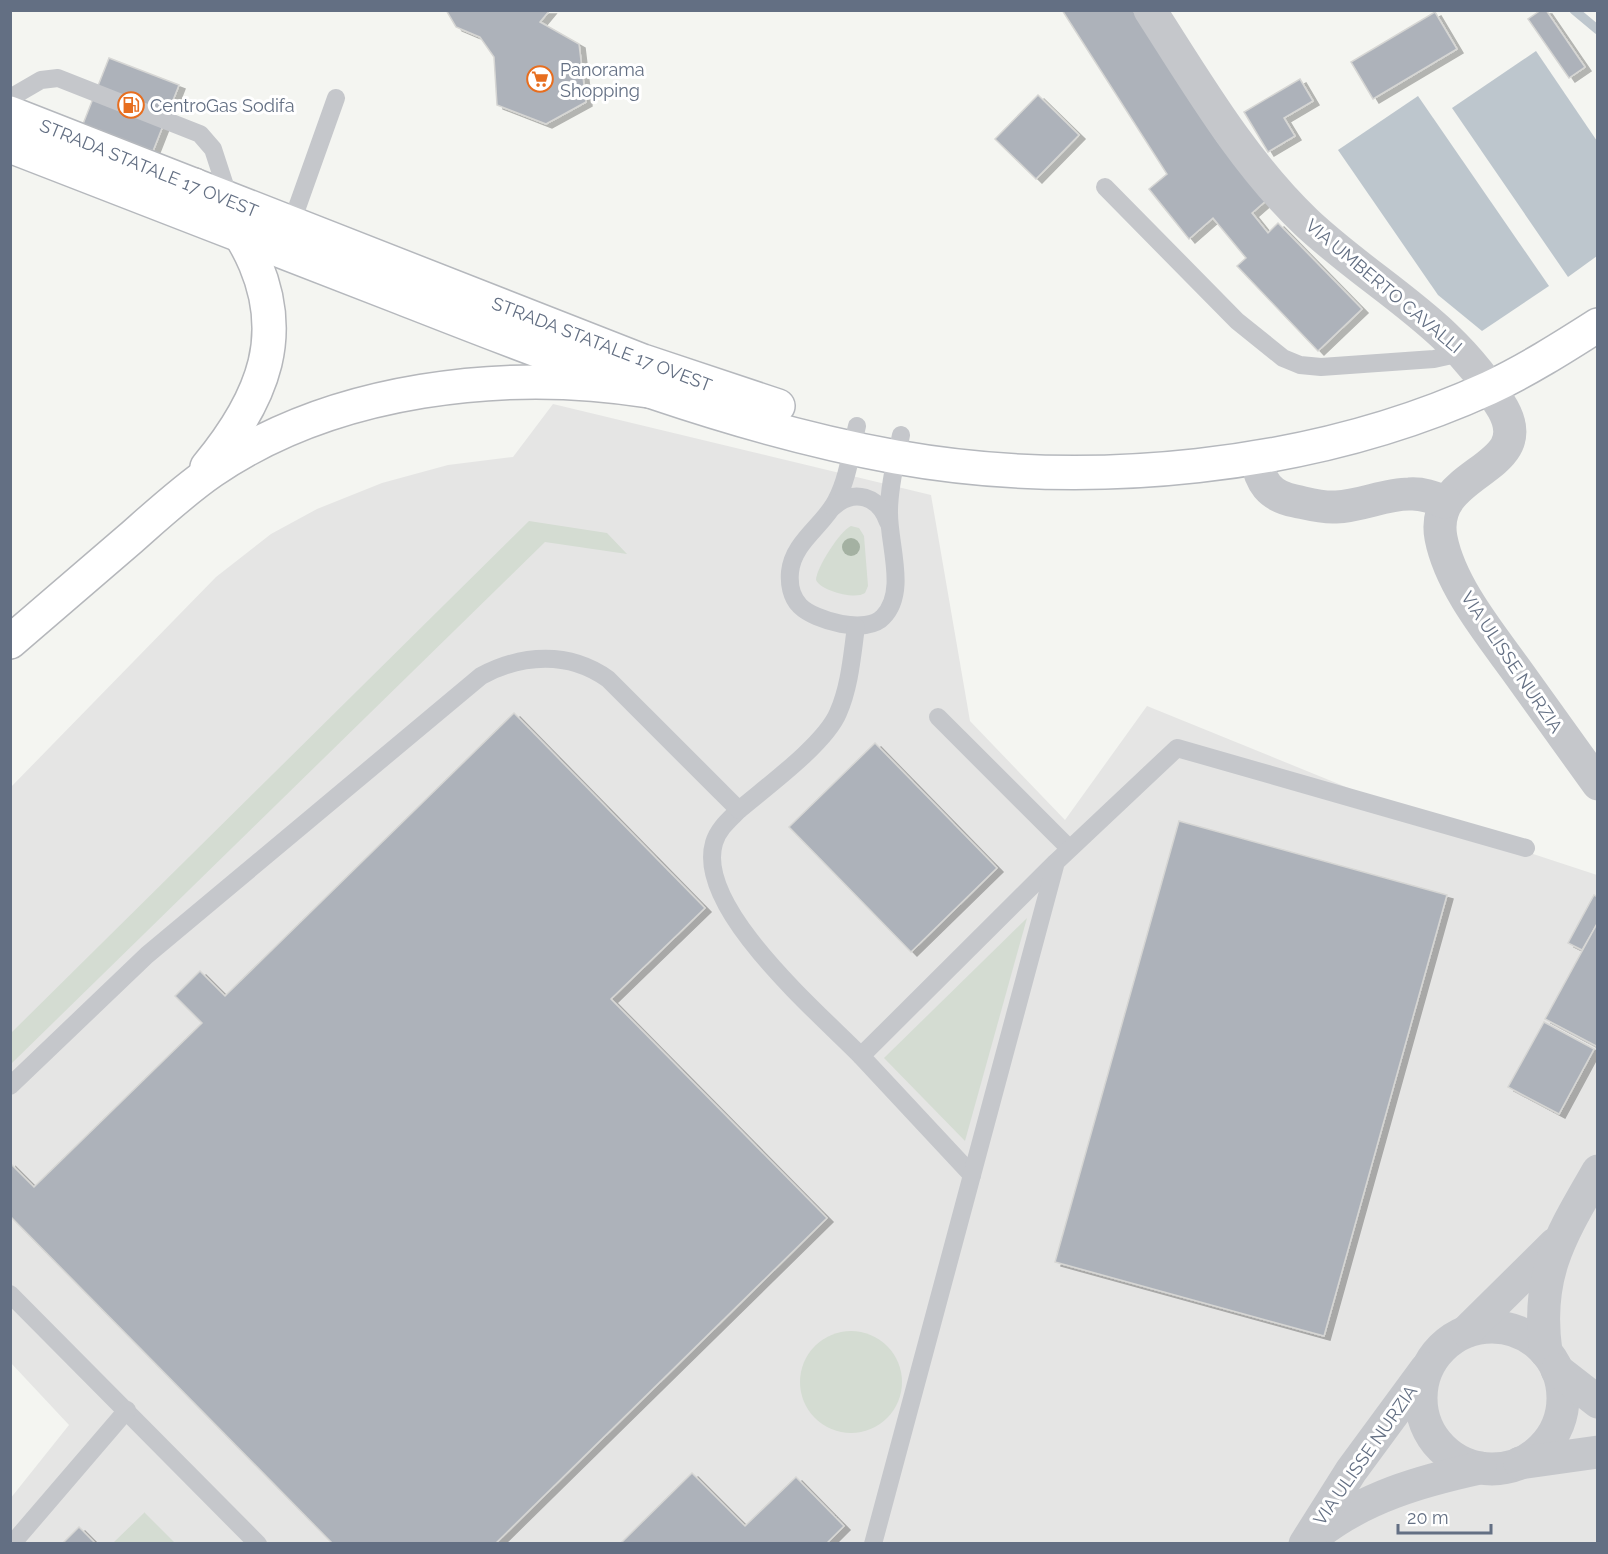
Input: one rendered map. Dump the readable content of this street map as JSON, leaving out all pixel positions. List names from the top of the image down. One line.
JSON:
{"streets":{"main road":["STRADA STATALE 17 OVEST"],"street":["VIA UMBERTO CAVALLI","VIA ULISSE NURZIA"]},"crossings":[["STRADA STATALE 17 OVEST","VIA UMBERTO CAVALLI"]],"places":{"supermarket":["Panorama Shopping"],"fuel station":["CentroGas Sodifa"]},"scale_bar":"20 m"}
